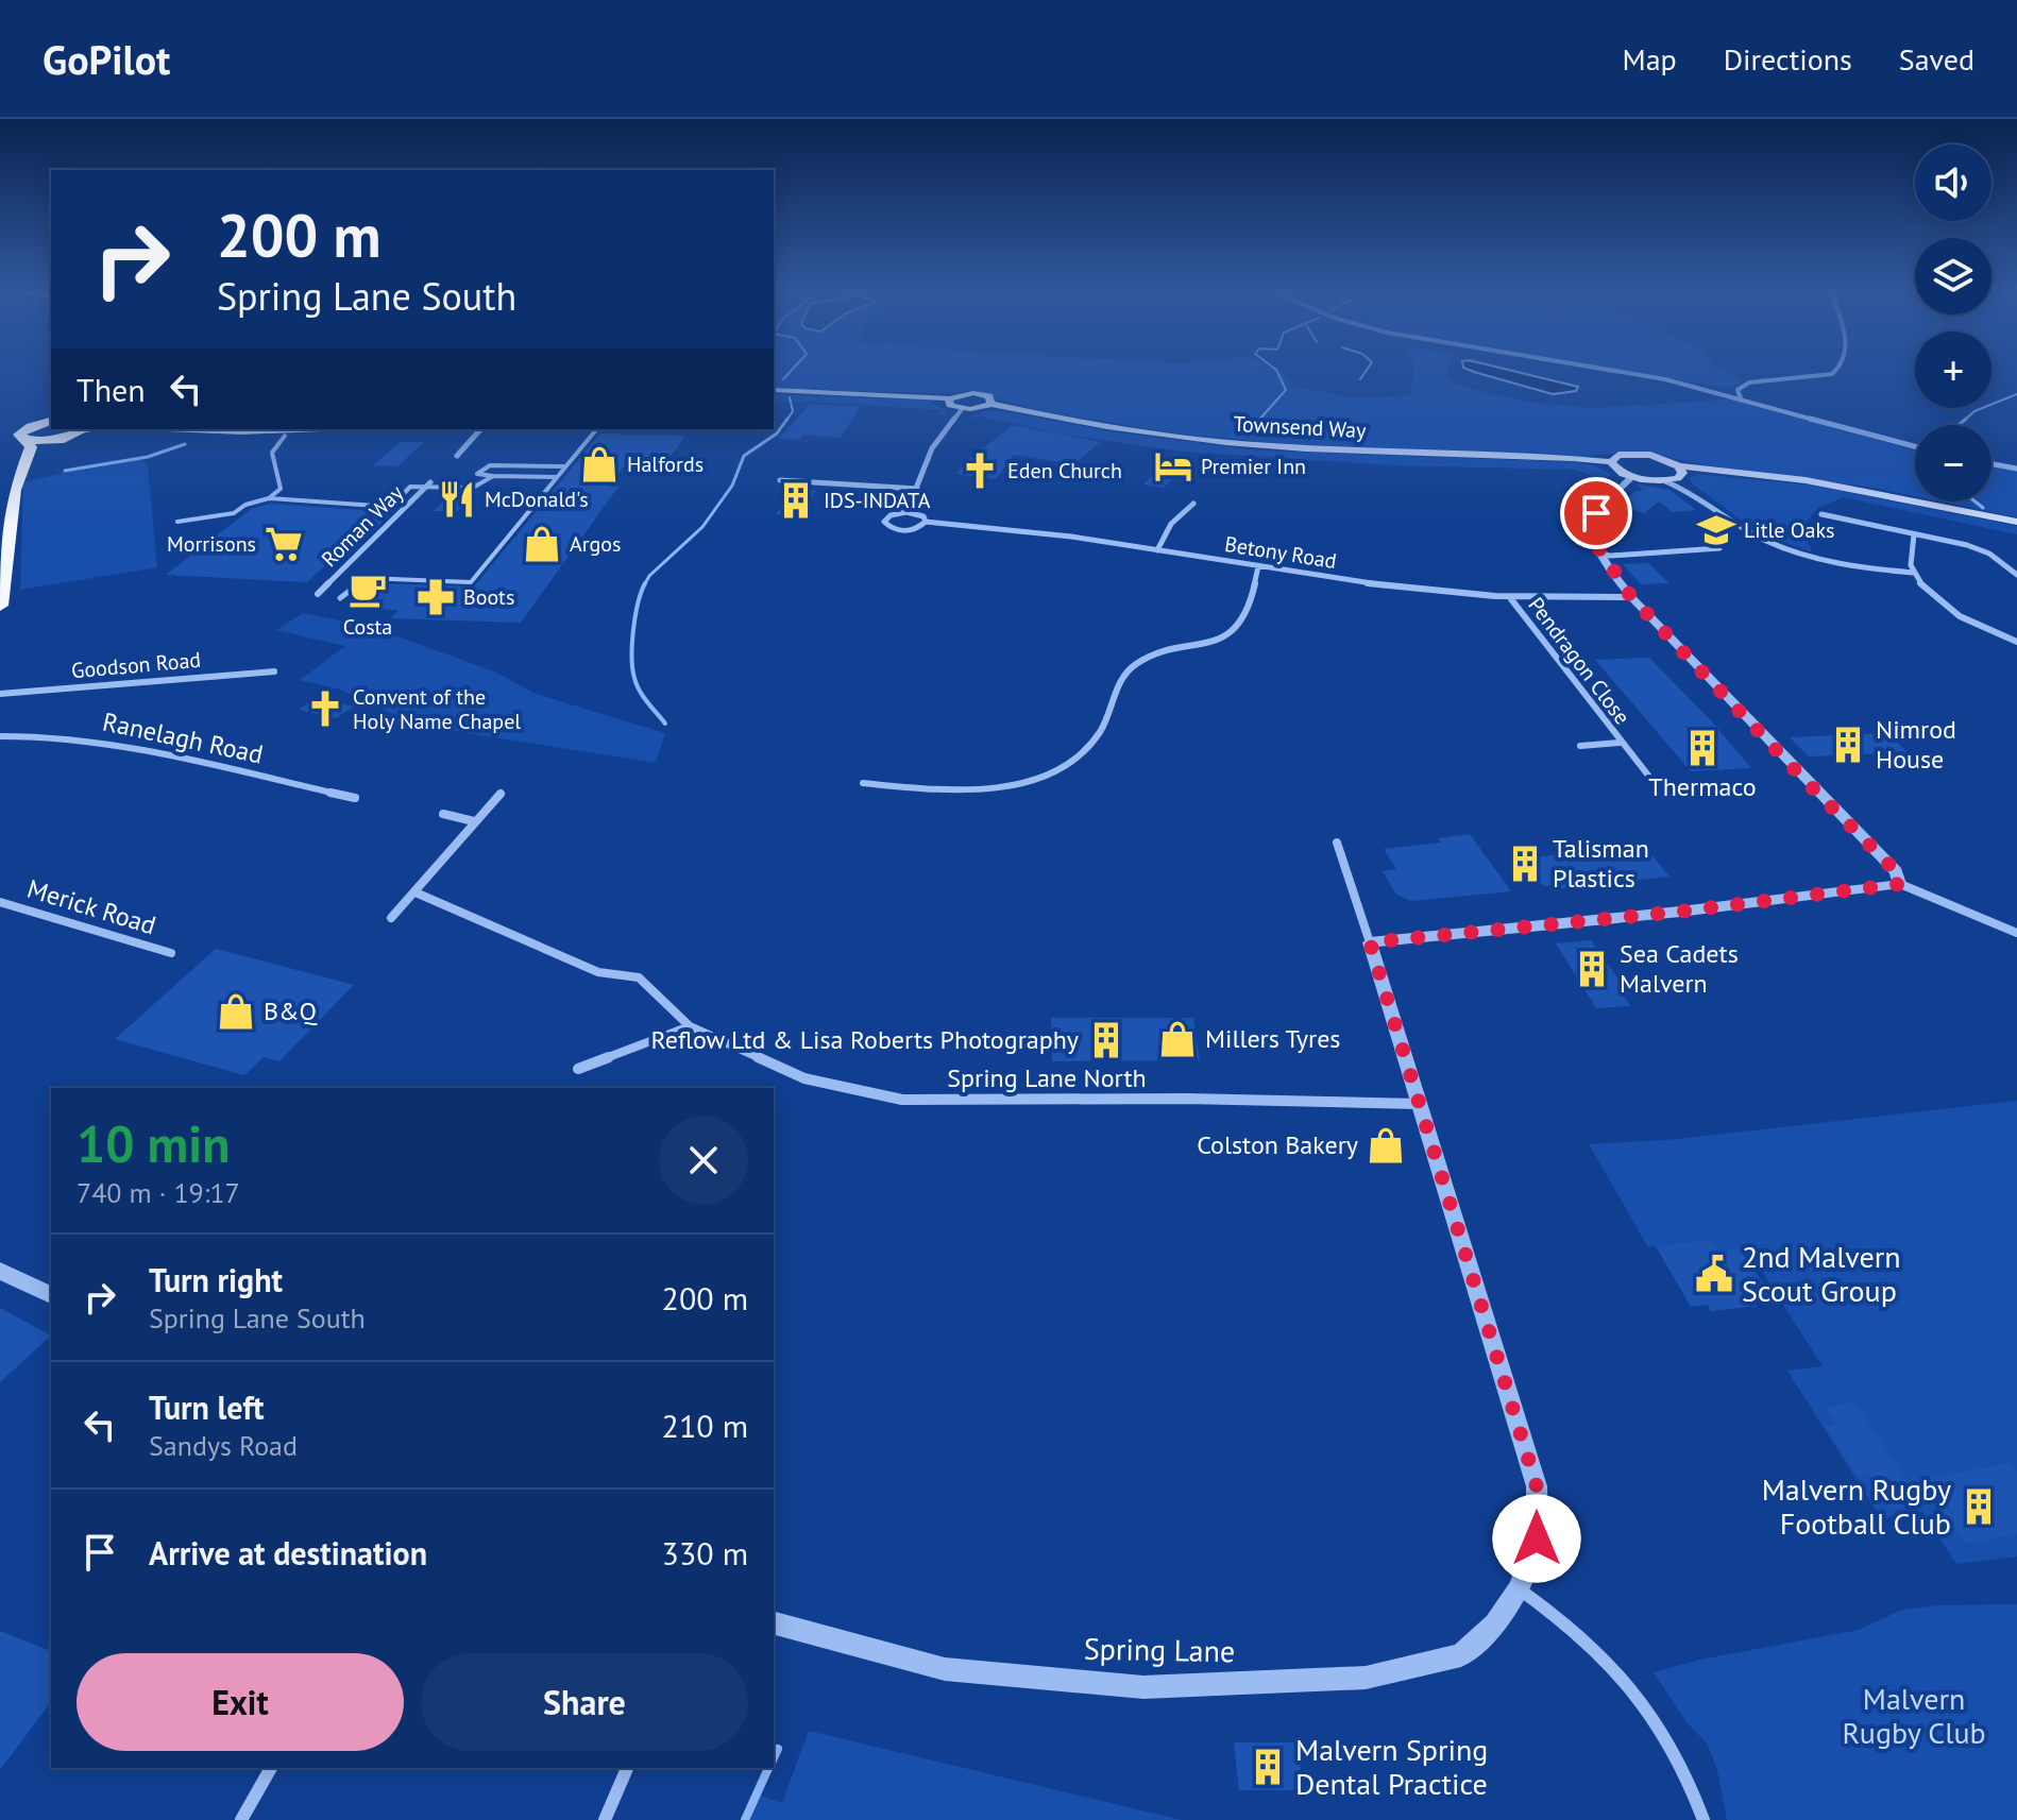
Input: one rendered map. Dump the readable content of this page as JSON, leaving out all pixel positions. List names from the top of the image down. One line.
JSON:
{"streets":{"main road":["Townsend Way"],"street":["Roman Way","Betony Road","Pendragon Close","Goodson Road","Ranelagh Road","Merick Road","Spring Lane North","Spring Lane"]},"crossings":[["Betony Road","Pendragon Close"],["Spring Lane North","Spring Lane"]],"parks":["Malvern Rugby Club"],"places":{"shop":["Halfords","Argos","B&Q","Millers Tyres","Colston Bakery"],"hotel":["Premier Inn"],"church":["Eden Church","Convent of the Holy Name Chapel"],"restaurant":["McDonald's"],"building":["IDS-INDATA","Nimrod House","Thermaco","Talisman Plastics","Sea Cadets Malvern","Reflow Ltd & Lisa Roberts Photography","Malvern Rugby Football Club","Malvern Spring Dental Practice"],"school or university":["Litle Oaks"],"supermarket":["Morrisons"],"cafe":["Costa"],"pharmacy":["Boots"],"public building":["2nd Malvern Scout Group"]},"page":{"header":"GoPilot","nav":["Map","Directions","Saved"],"map_buttons":["+","−"],"turn":["200 m","Spring Lane South"],"then":"Then","heading":["10 min","740 m · 19:17"],"list":[{"name":"Turn right","note":"Spring Lane South","value":"200 m"},{"name":"Turn left","note":"Sandys Road","value":"210 m"},{"name":"Arrive at destination","value":"330 m"}],"buttons":["Exit","Share"]}}
